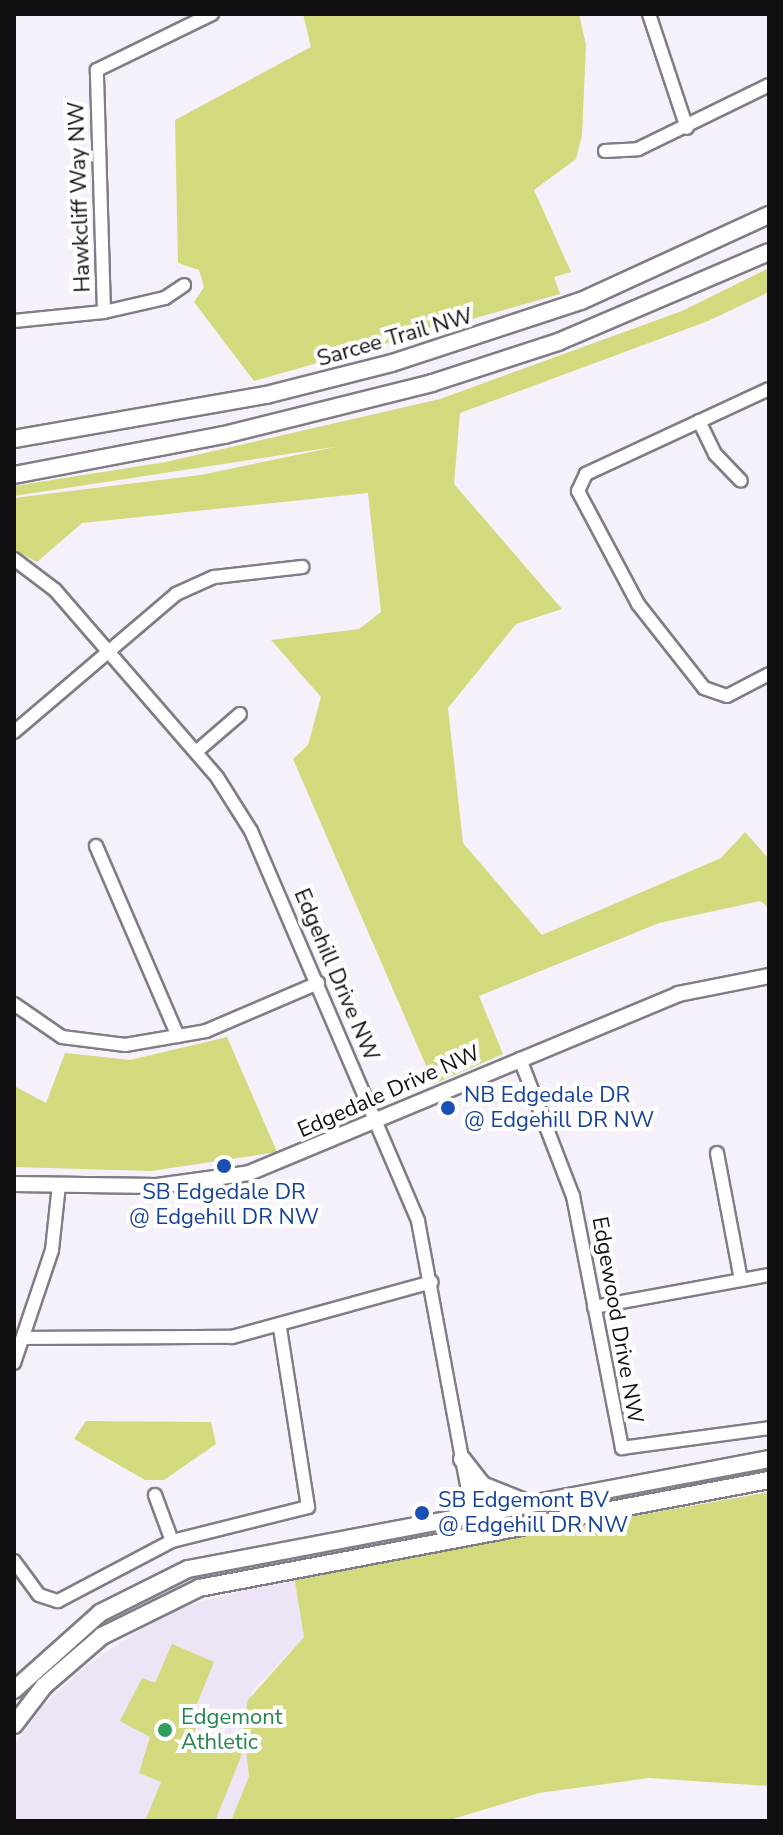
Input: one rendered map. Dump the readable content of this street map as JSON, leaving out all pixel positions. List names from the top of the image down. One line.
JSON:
{"streets":{"main road":["Sarcee Trail NW"],"street":["Hawkcliff Way NW","Edgehill Drive NW","Edgedale Drive NW","Edgewood Drive NW"]},"crossings":[["Edgehill Drive NW","Edgedale Drive NW"],["Edgedale Drive NW","Edgewood Drive NW"]],"places":["NB Edgedale DR @ Edgehill DR NW","SB Edgedale DR @ Edgehill DR NW","SB Edgemont BV @ Edgehill DR NW","Edgemont Athletic"]}
